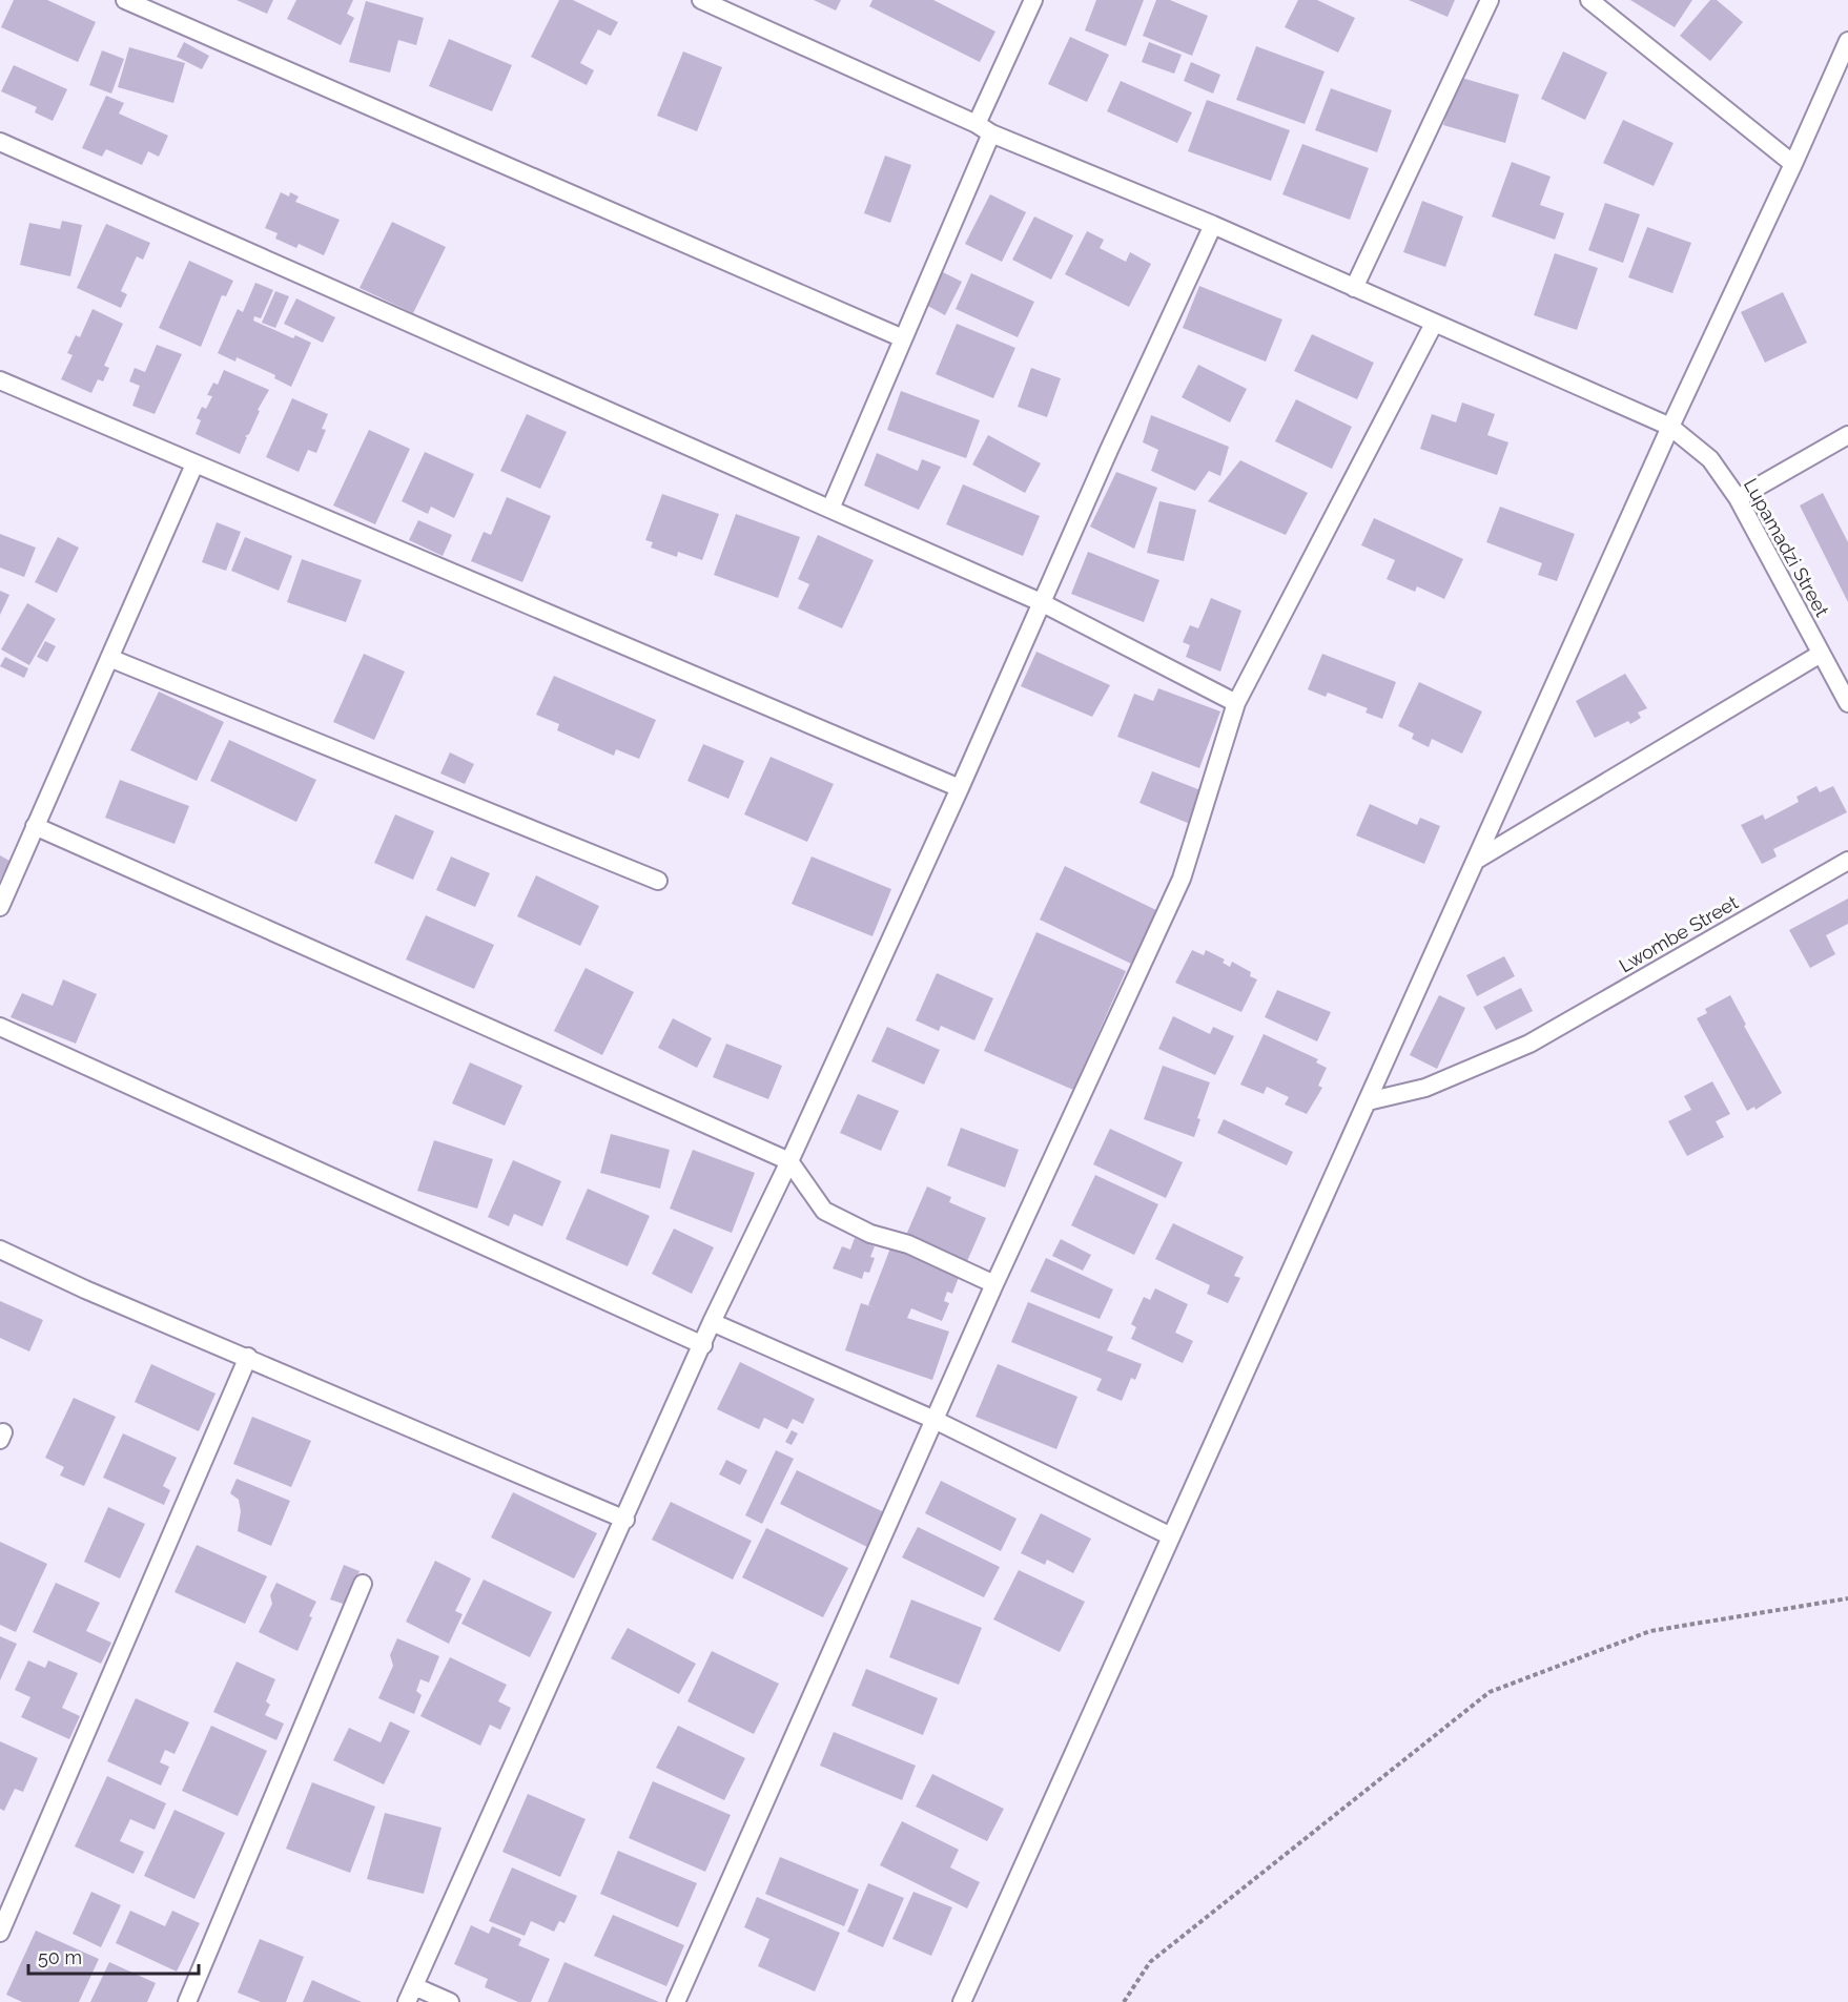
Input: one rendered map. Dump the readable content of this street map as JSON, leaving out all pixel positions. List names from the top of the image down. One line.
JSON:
{"streets":{"street":["Lupamadzi Street","Lwombe Street"]},"scale_bar":"50 m"}
